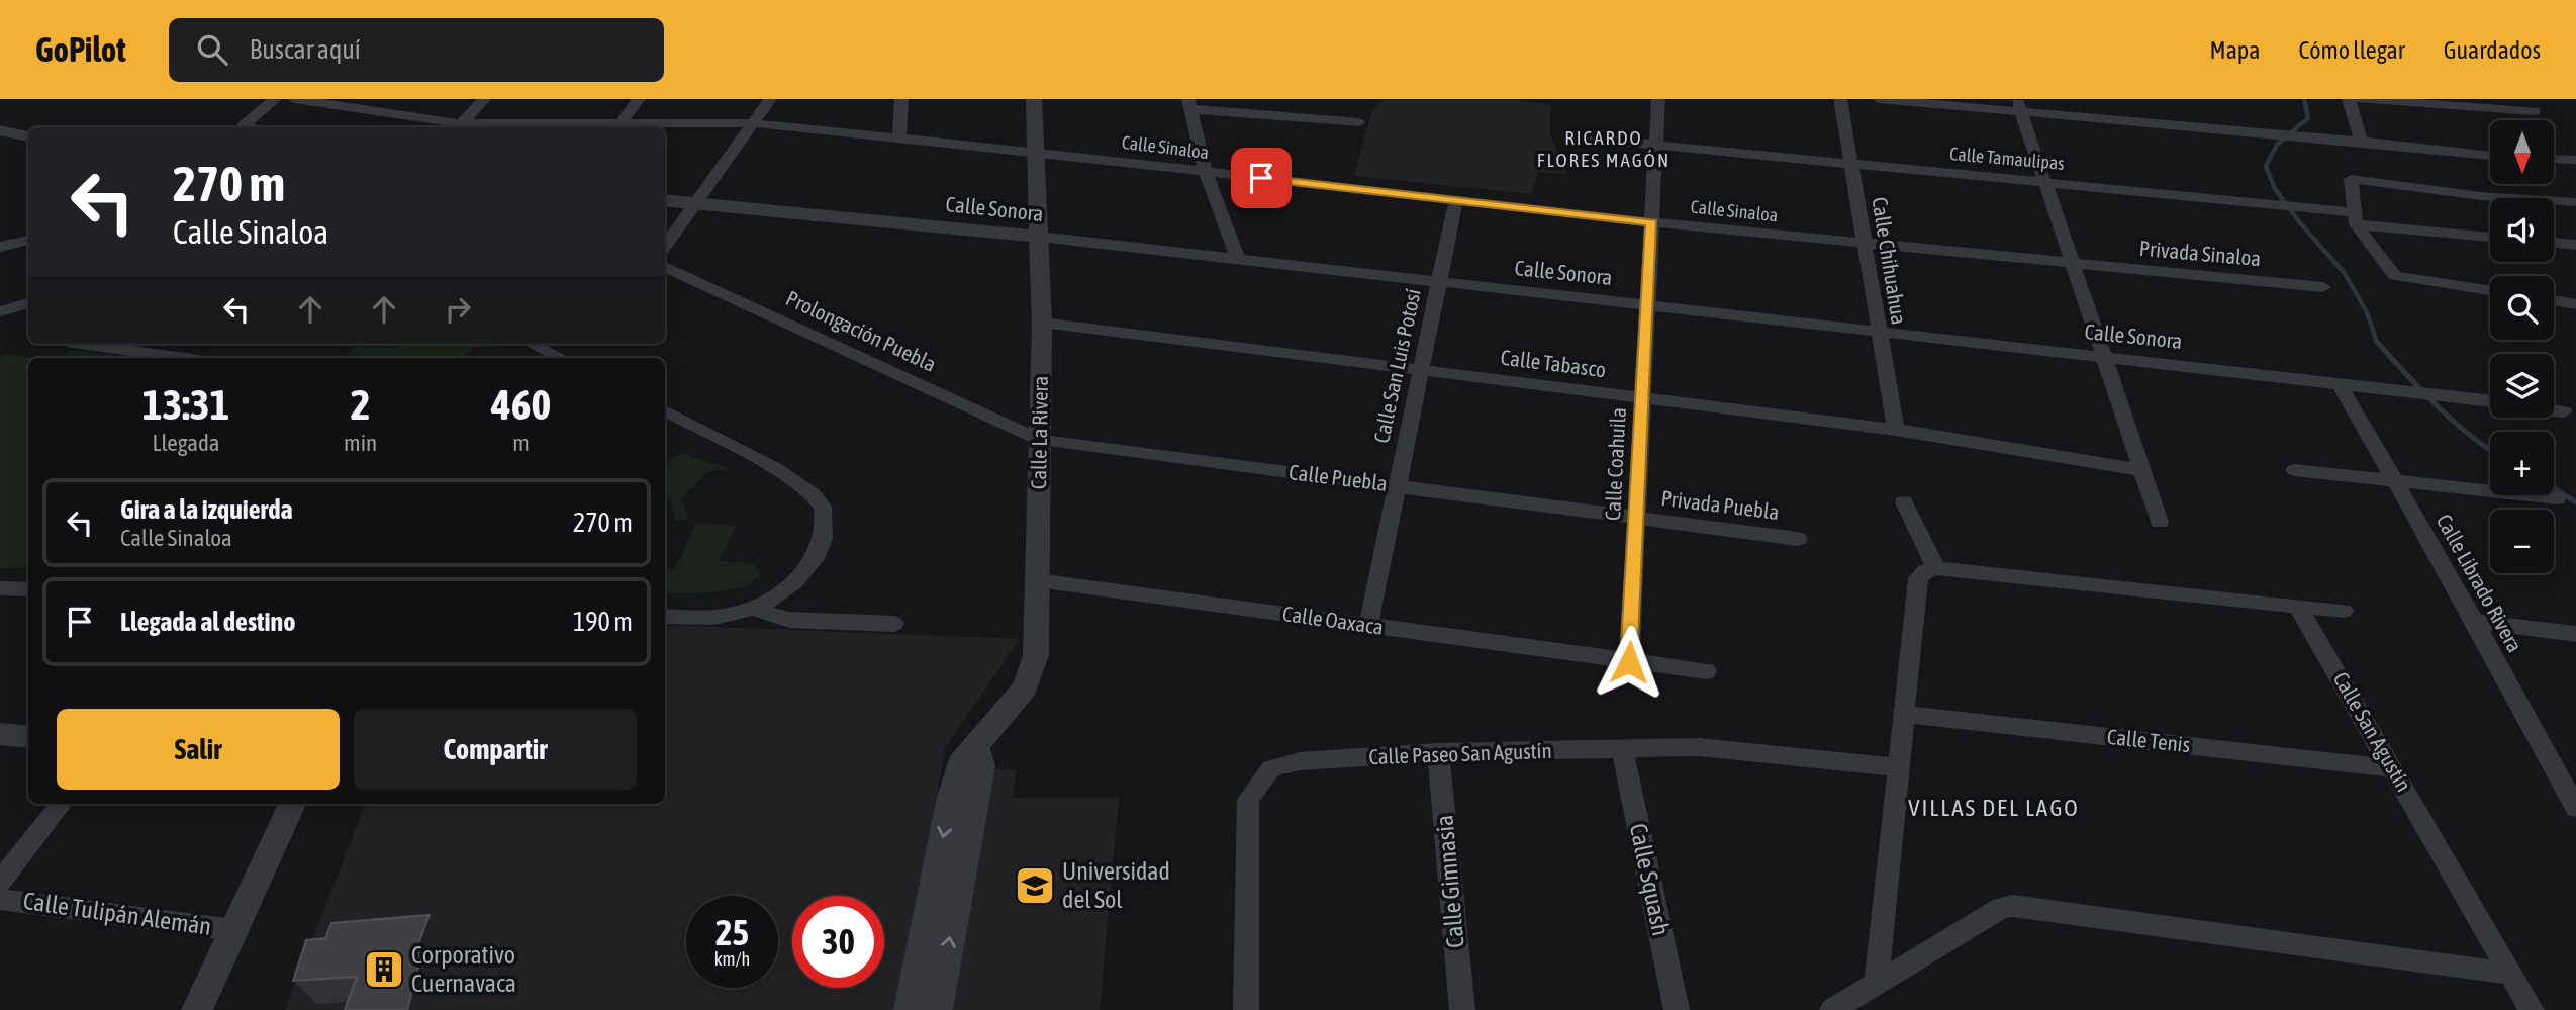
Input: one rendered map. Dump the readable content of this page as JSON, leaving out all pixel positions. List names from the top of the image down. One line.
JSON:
{"streets":{"street":["Calle Sinaloa","Calle Tamaulipas","Calle Sonora","Privada Sinaloa","Calle Chihuahua","Prolongación Puebla","Calle Tabasco","Calle San Luis Potosí","Calle La Rivera","Calle Coahuila","Calle Puebla","Privada Puebla","Calle Librado Rivera","Calle Oaxaca","Calle San Agustín","Calle Tenis","Calle Paseo San Agustín","Calle Squash","Calle Gimnasia","Calle Tulipán Alemán"]},"crossings":[["Calle Sinaloa","Privada Sinaloa"],["Calle Sinaloa","Calle Chihuahua"],["Calle Sinaloa","Calle San Luis Potosí"],["Calle Sinaloa","Calle La Rivera"],["Calle Sinaloa","Calle Coahuila"],["Calle Tamaulipas","Calle Chihuahua"],["Calle Tamaulipas","Calle Coahuila"],["Calle Sonora","Calle Chihuahua"],["Calle Sonora","Calle San Luis Potosí"],["Calle Sonora","Calle La Rivera"],["Calle Sonora","Calle Coahuila"],["Calle Sonora","Calle Librado Rivera"],["Calle Chihuahua","Calle Tabasco"],["Prolongación Puebla","Calle La Rivera"],["Prolongación Puebla","Calle Puebla"],["Calle Tabasco","Calle San Luis Potosí"],["Calle Tabasco","Calle La Rivera"],["Calle Tabasco","Calle Coahuila"],["Calle San Luis Potosí","Calle Puebla"],["Calle San Luis Potosí","Calle Oaxaca"],["Calle La Rivera","Calle Puebla"],["Calle La Rivera","Calle Oaxaca"],["Calle Coahuila","Calle Puebla"],["Calle Coahuila","Privada Puebla"],["Calle Coahuila","Calle Oaxaca"],["Calle Puebla","Privada Puebla"],["Calle San Agustín","Calle Tenis"],["Calle Paseo San Agustín","Calle Squash"],["Calle Paseo San Agustín","Calle Gimnasia"]],"districts":["RICARDO FLORES MAGÓN","VILLAS DEL LAGO"],"places":{"school or university":["Universidad del Sol"],"building":["Corporativo Cuernavaca"]},"north":"bottom","page":{"header":"GoPilot","search":"Buscar aquí","nav":["Mapa","Cómo llegar","Guardados"],"map_buttons":["+","−"],"turn":["270 m","Calle Sinaloa"],"eta":["13:31","Llegada","2","min","460","m"],"list":[{"name":"Gira a la izquierda","note":"Calle Sinaloa","value":"270 m"},{"name":"Llegada al destino","value":"190 m"}],"buttons":["Salir","Compartir"],"speed":"25 km/h","limit":"30"}}
